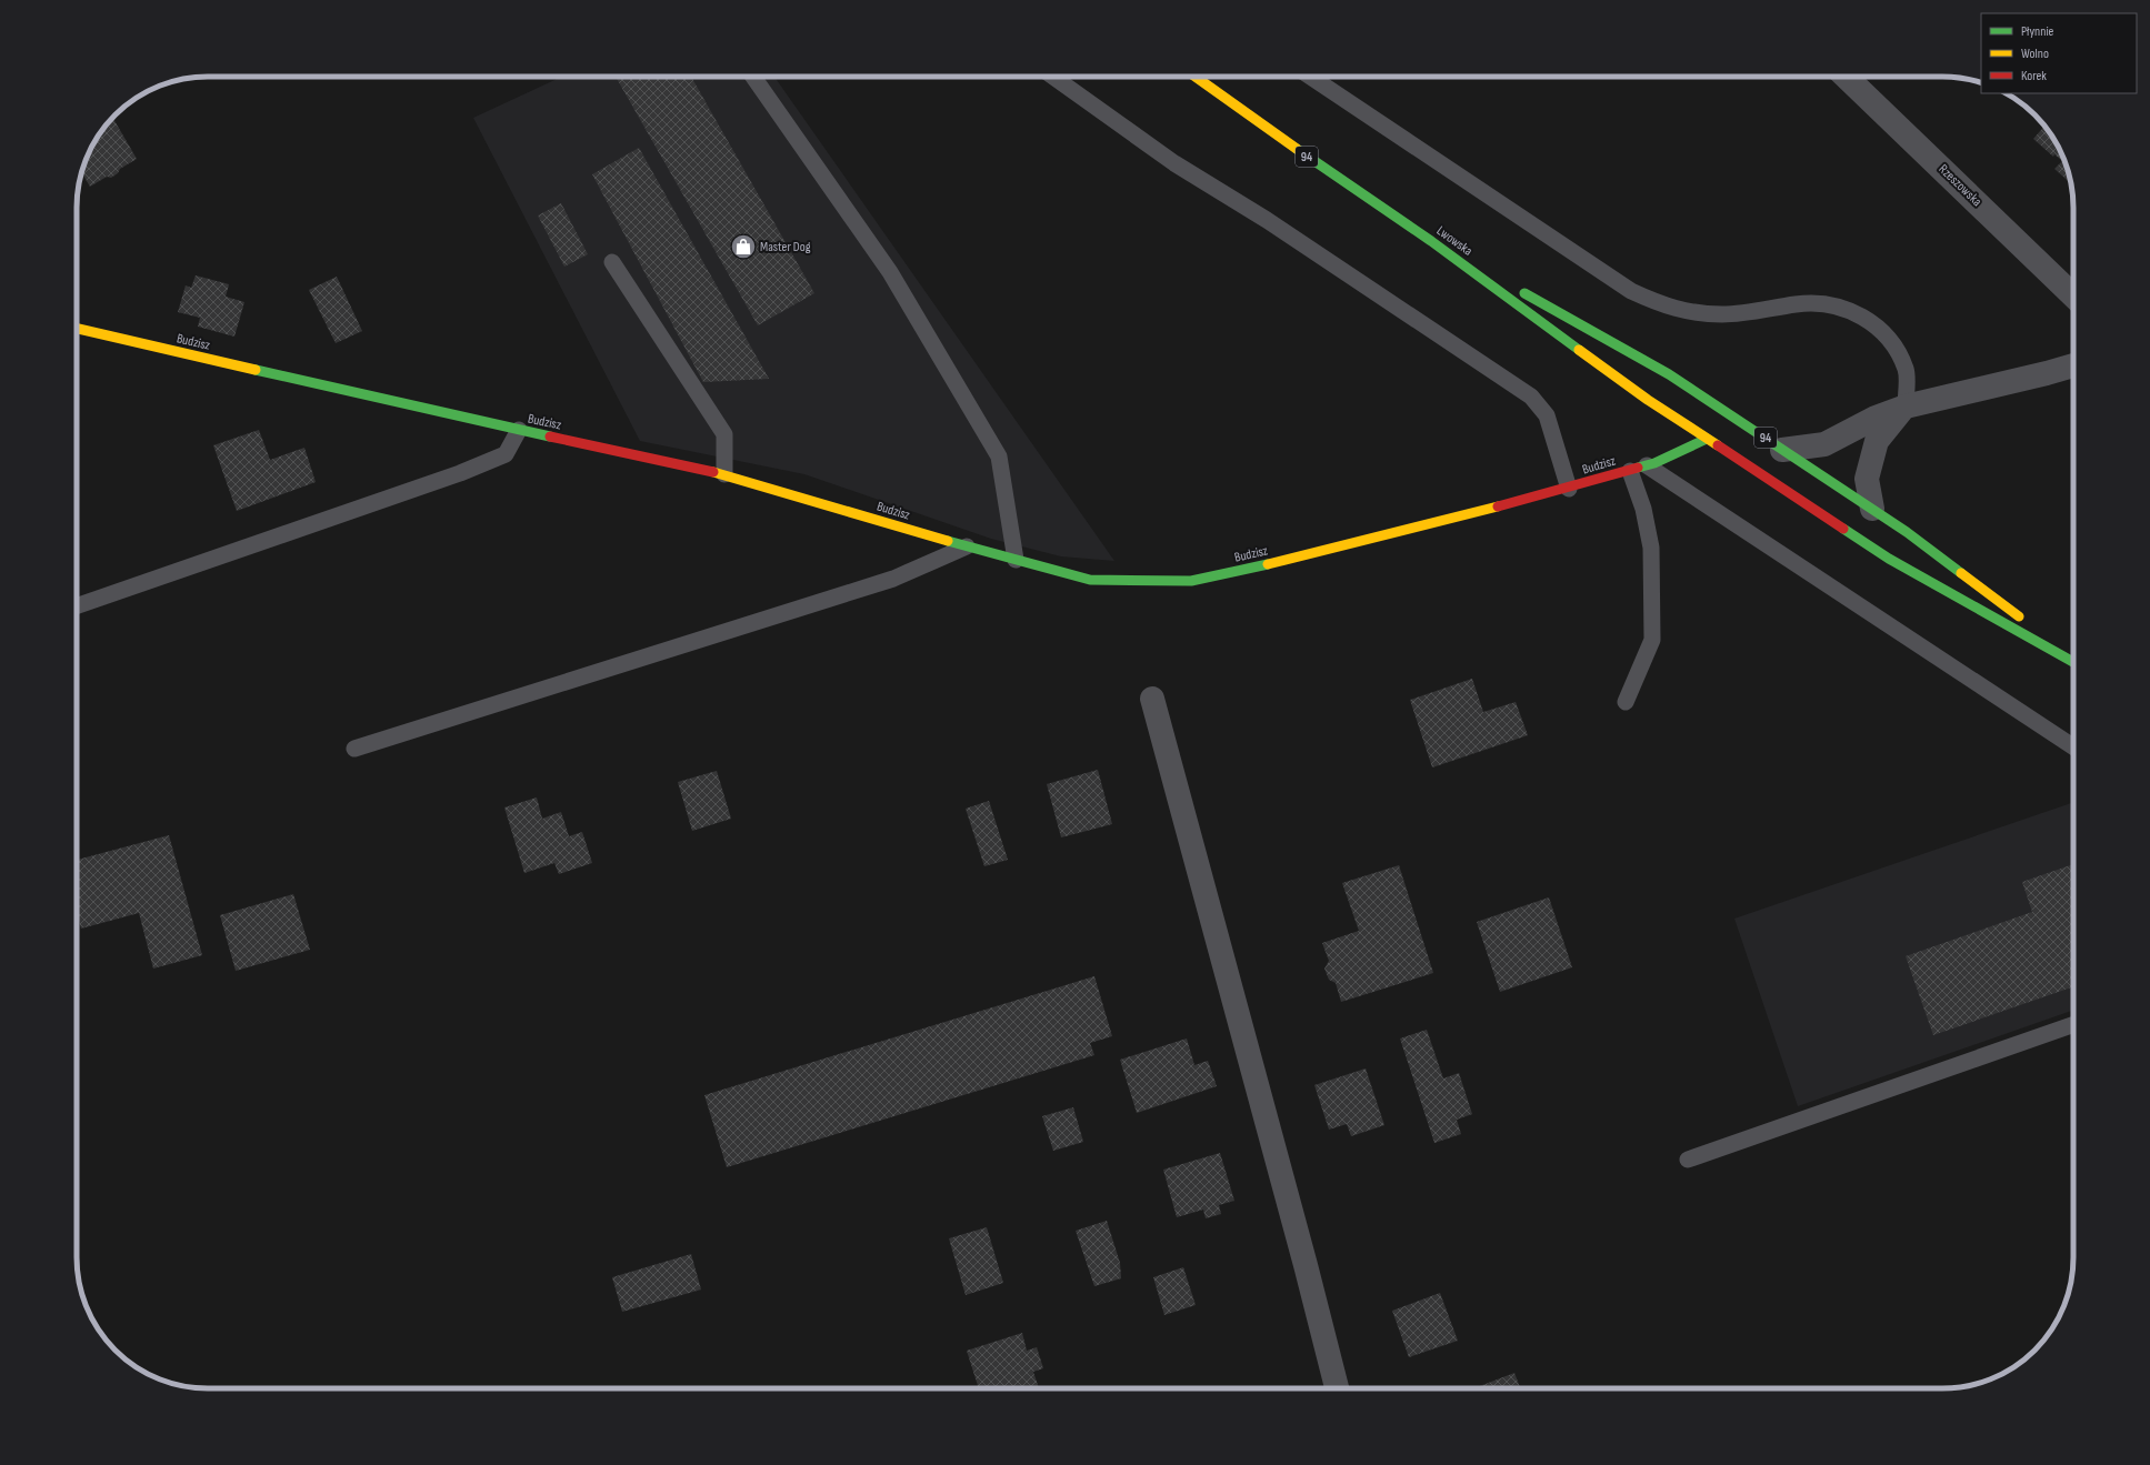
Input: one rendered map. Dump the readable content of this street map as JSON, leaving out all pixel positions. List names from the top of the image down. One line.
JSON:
{"streets":{"main road":["94","Lwowska","Budzisz"],"street":["Rzeszowska"]},"crossings":[["94","Lwowska"],["94","Budzisz"],["Lwowska","Budzisz"]],"places":{"shop":["Master Dog"]},"legend":["Płynnie","Wolno","Korek"]}
